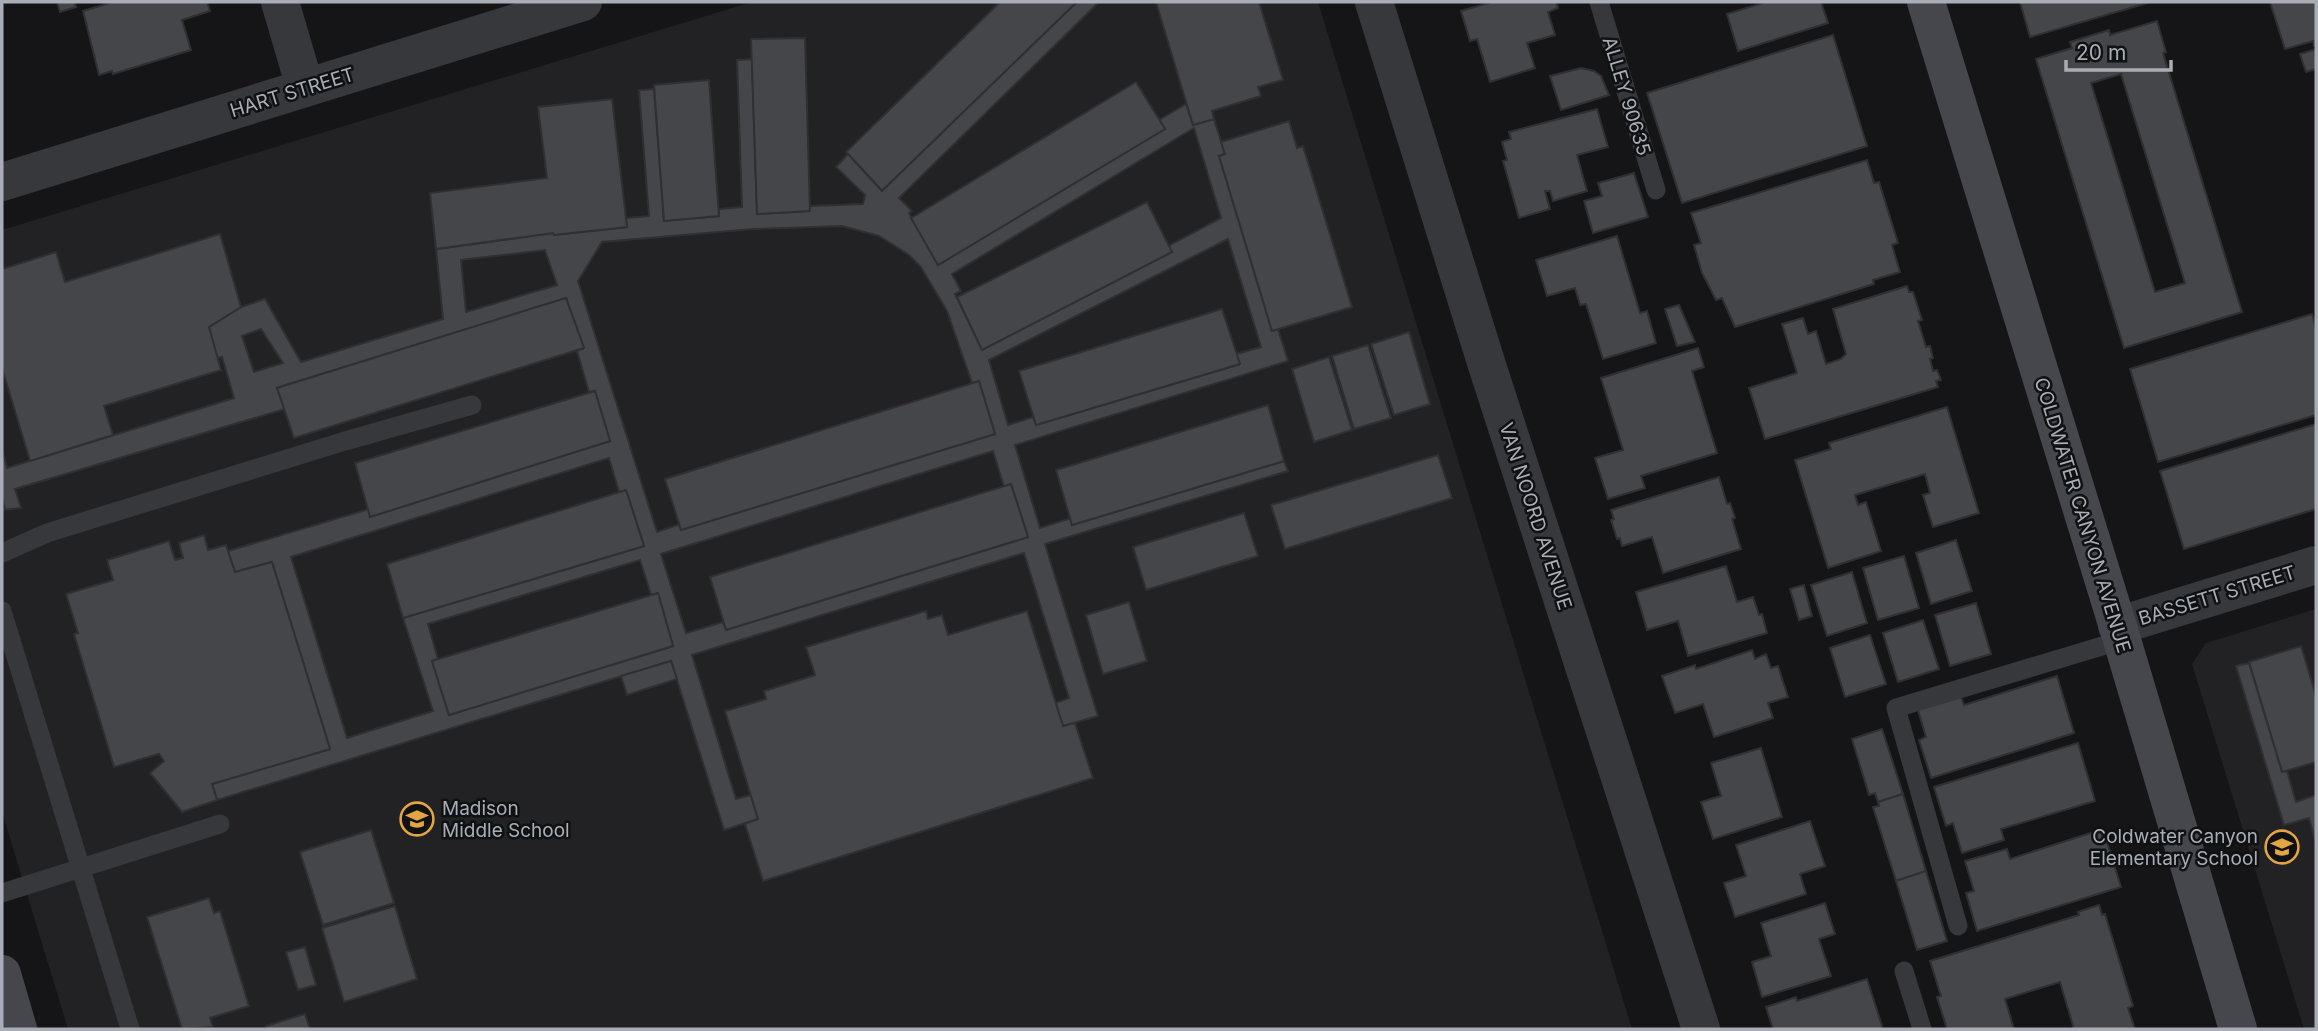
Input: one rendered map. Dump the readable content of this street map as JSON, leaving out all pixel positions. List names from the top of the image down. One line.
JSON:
{"streets":{"main road":["COLDWATER CANYON AVENUE"],"street":["HART STREET","VAN NOORD AVENUE","BASSETT STREET"],"lane":["ALLEY 90635"]},"crossings":[["COLDWATER CANYON AVENUE","BASSETT STREET"]],"places":{"school or university":["Madison Middle School","Coldwater Canyon Elementary School"]},"scale_bar":"20 m"}
